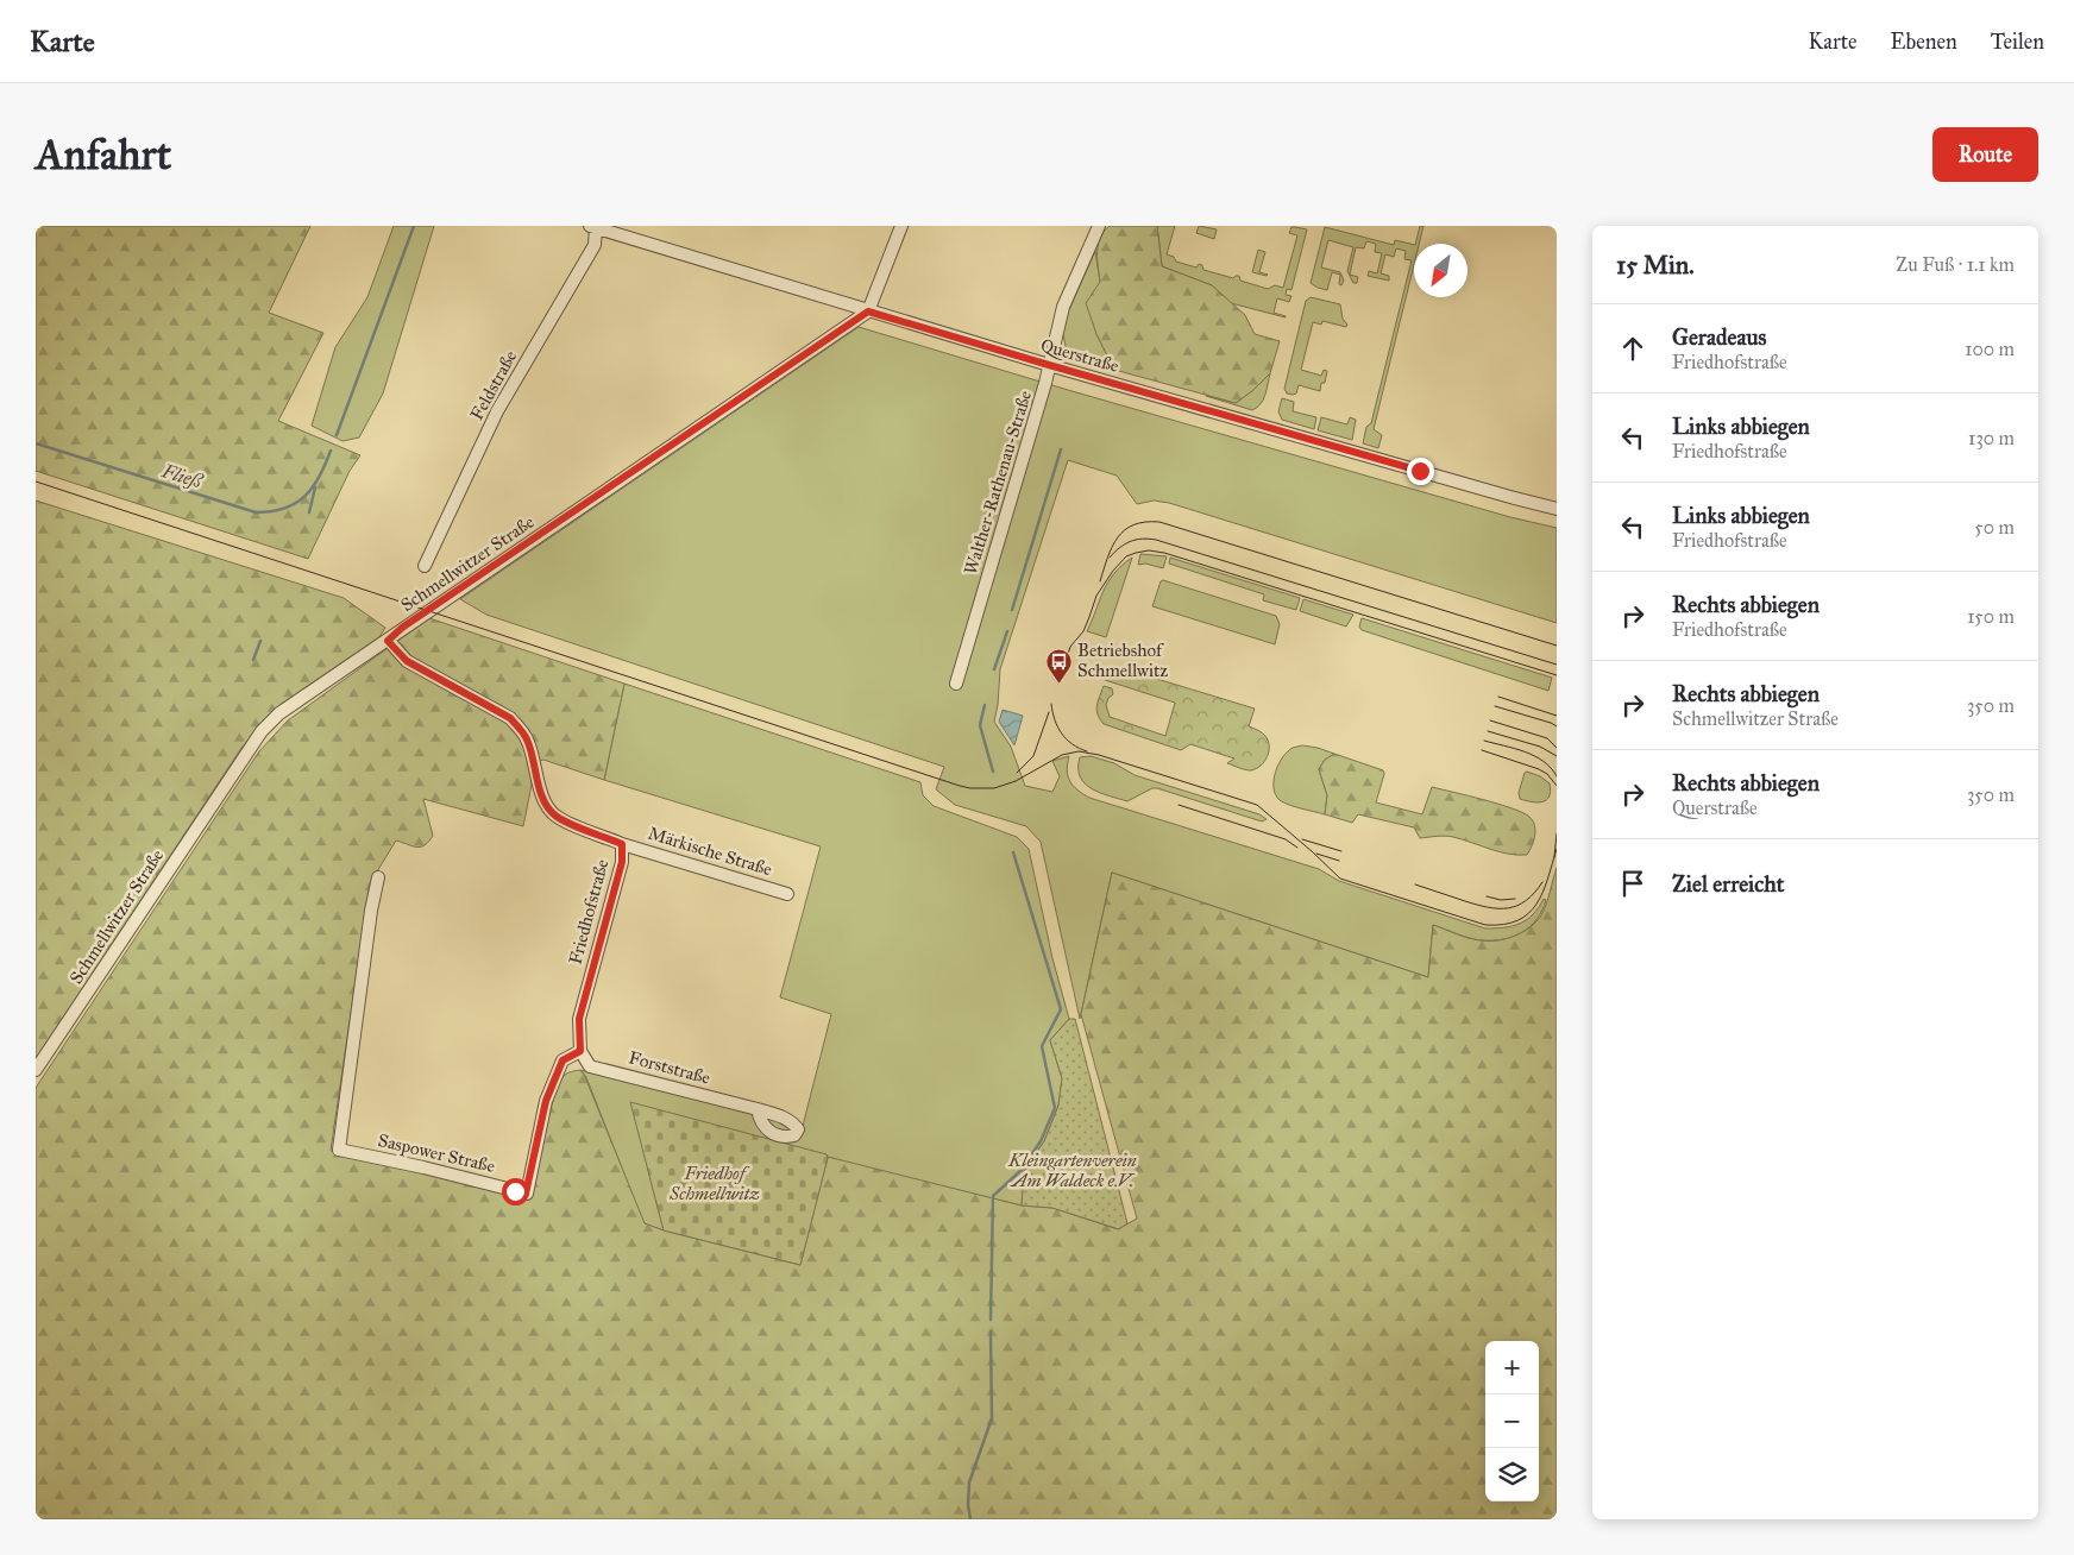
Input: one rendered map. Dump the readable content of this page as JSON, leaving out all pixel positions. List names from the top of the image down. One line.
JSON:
{"streets":{"street":["Querstraße","Feldstraße","Walther-Rathenau-Straße","Schmellwitzer Straße","Märkische Straße","Friedhofstraße","Forststraße","Saspower Straße"]},"crossings":[["Querstraße","Feldstraße"],["Querstraße","Walther-Rathenau-Straße"],["Querstraße","Schmellwitzer Straße"],["Schmellwitzer Straße","Friedhofstraße"],["Märkische Straße","Friedhofstraße"],["Friedhofstraße","Forststraße"],["Friedhofstraße","Saspower Straße"],["Forststraße","Saspower Straße"]],"water":["Fließ"],"parks":["Kleingartenverein Am Waldeck e.V.","Friedhof Schmellwitz"],"places":{"bus stop":["Betriebshof Schmellwitz"]},"north":"bottom left","page":{"header":"Karte","nav":["Karte","Ebenen","Teilen"],"buttons":"Route","title":"Anfahrt","heading":["15 Min.","Zu Fuß · 1.1 km"],"list":[["Geradeaus","Friedhofstraße","100 m"],["Links abbiegen","Friedhofstraße","130 m"],["Links abbiegen","Friedhofstraße","50 m"],["Rechts abbiegen","Friedhofstraße","150 m"],["Rechts abbiegen","Schmellwitzer Straße","350 m"],["Rechts abbiegen","Querstraße","350 m"],"Ziel erreicht"],"map_buttons":["+","−"]}}
